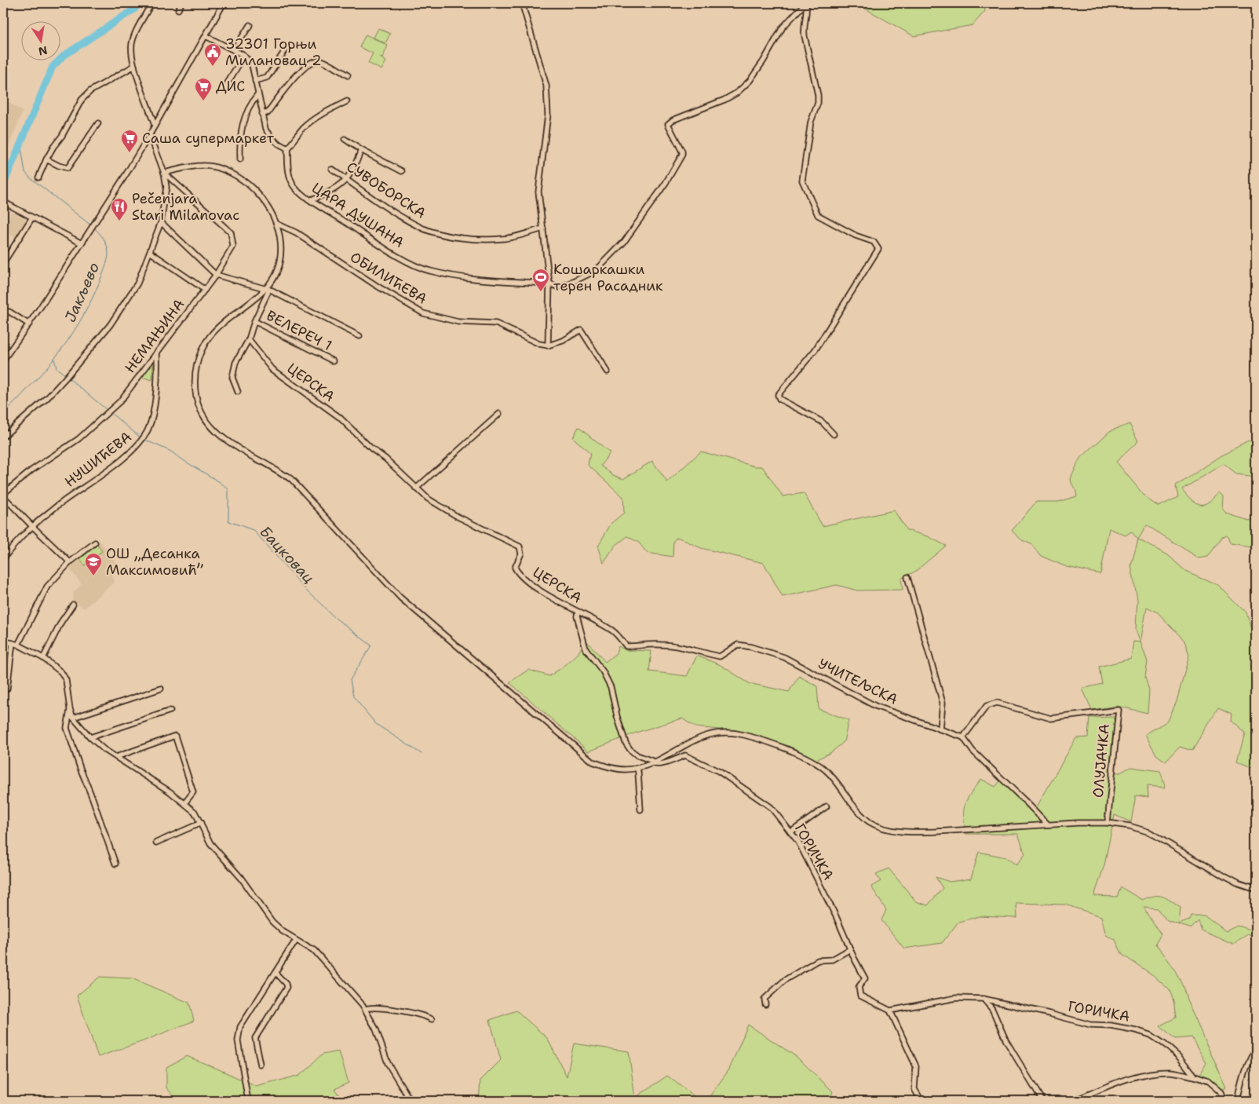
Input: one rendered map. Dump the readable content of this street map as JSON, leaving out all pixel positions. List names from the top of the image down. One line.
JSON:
{"streets":{"street":["СУВОБОРСКА","ЦАРА ДУШАНА","ОБИЛИЋЕВА","ВЕЛЕРЕЧ 1","НЕМАЊИНА","ЦЕРСКА","НУШИЋЕВА","УЧИТЕЉСКА","ОЛУЈАЧКА","ГОРИЧКА"]},"crossings":[["НЕМАЊИНА","НУШИЋЕВА"],["ЦЕРСКА","УЧИТЕЉСКА"],["УЧИТЕЉСКА","ОЛУЈАЧКА"]],"water":["Јакљево","Бацковац"],"places":{"public building":["32301 Горњи Милановац 2"],"supermarket":["ДИС","Саша супермаркет"],"restaurant":["Pečenjara Stari Milanovac"],"sports":["Кошаркашки терен Расадник"],"school or university":["ОШ „Десанка Максимовић”"]},"north":"bottom"}
